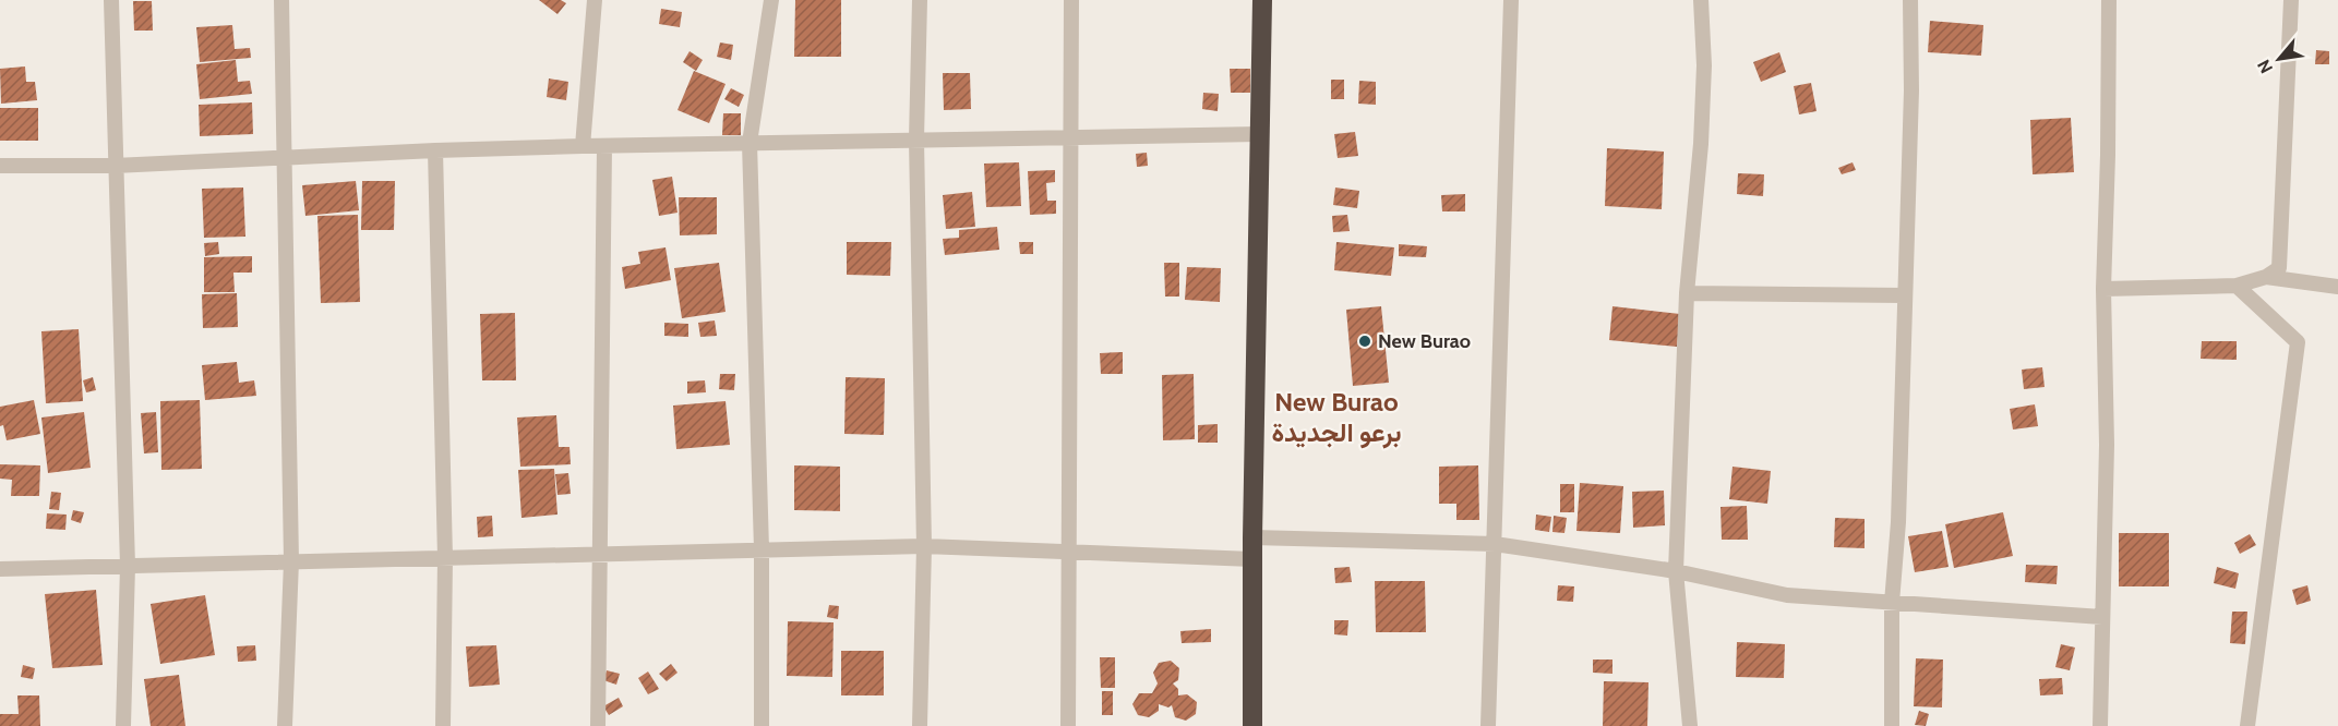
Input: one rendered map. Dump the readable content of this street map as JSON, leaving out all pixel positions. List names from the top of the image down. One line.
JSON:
{"districts":["New Burao برعو الجديدة"],"places":["New Burao"],"north":"bottom left"}
